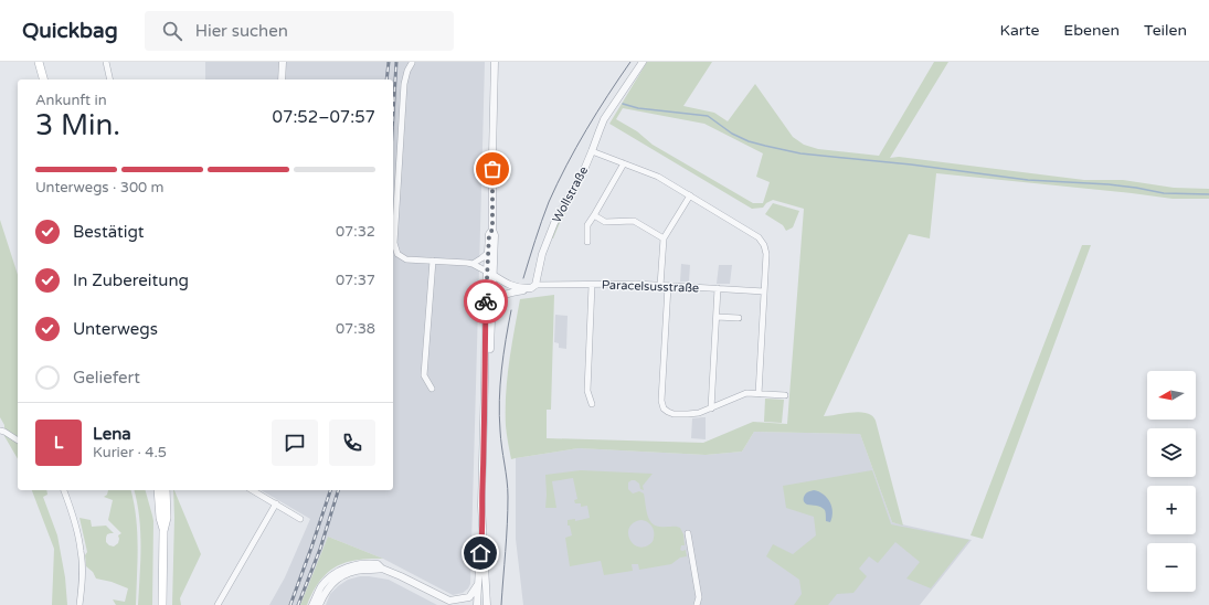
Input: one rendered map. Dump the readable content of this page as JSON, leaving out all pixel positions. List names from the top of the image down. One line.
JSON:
{"streets":{"street":["Wollstraße","Paracelsusstraße"]},"crossings":[["Wollstraße","Paracelsusstraße"]],"north":"left","page":{"header":"Quickbag","search":"Hier suchen","nav":["Karte","Ebenen","Teilen"],"heading":["3 Min.","Ankunft in","07:52–07:57"],"panel":["Lena","Kurier · 4.5"],"bar":"Unterwegs · 300 m","list":[["Bestätigt","07:32"],["In Zubereitung","07:37"],["Unterwegs","07:38"],"Geliefert"],"map_buttons":["+","−"],"round":"L"}}
